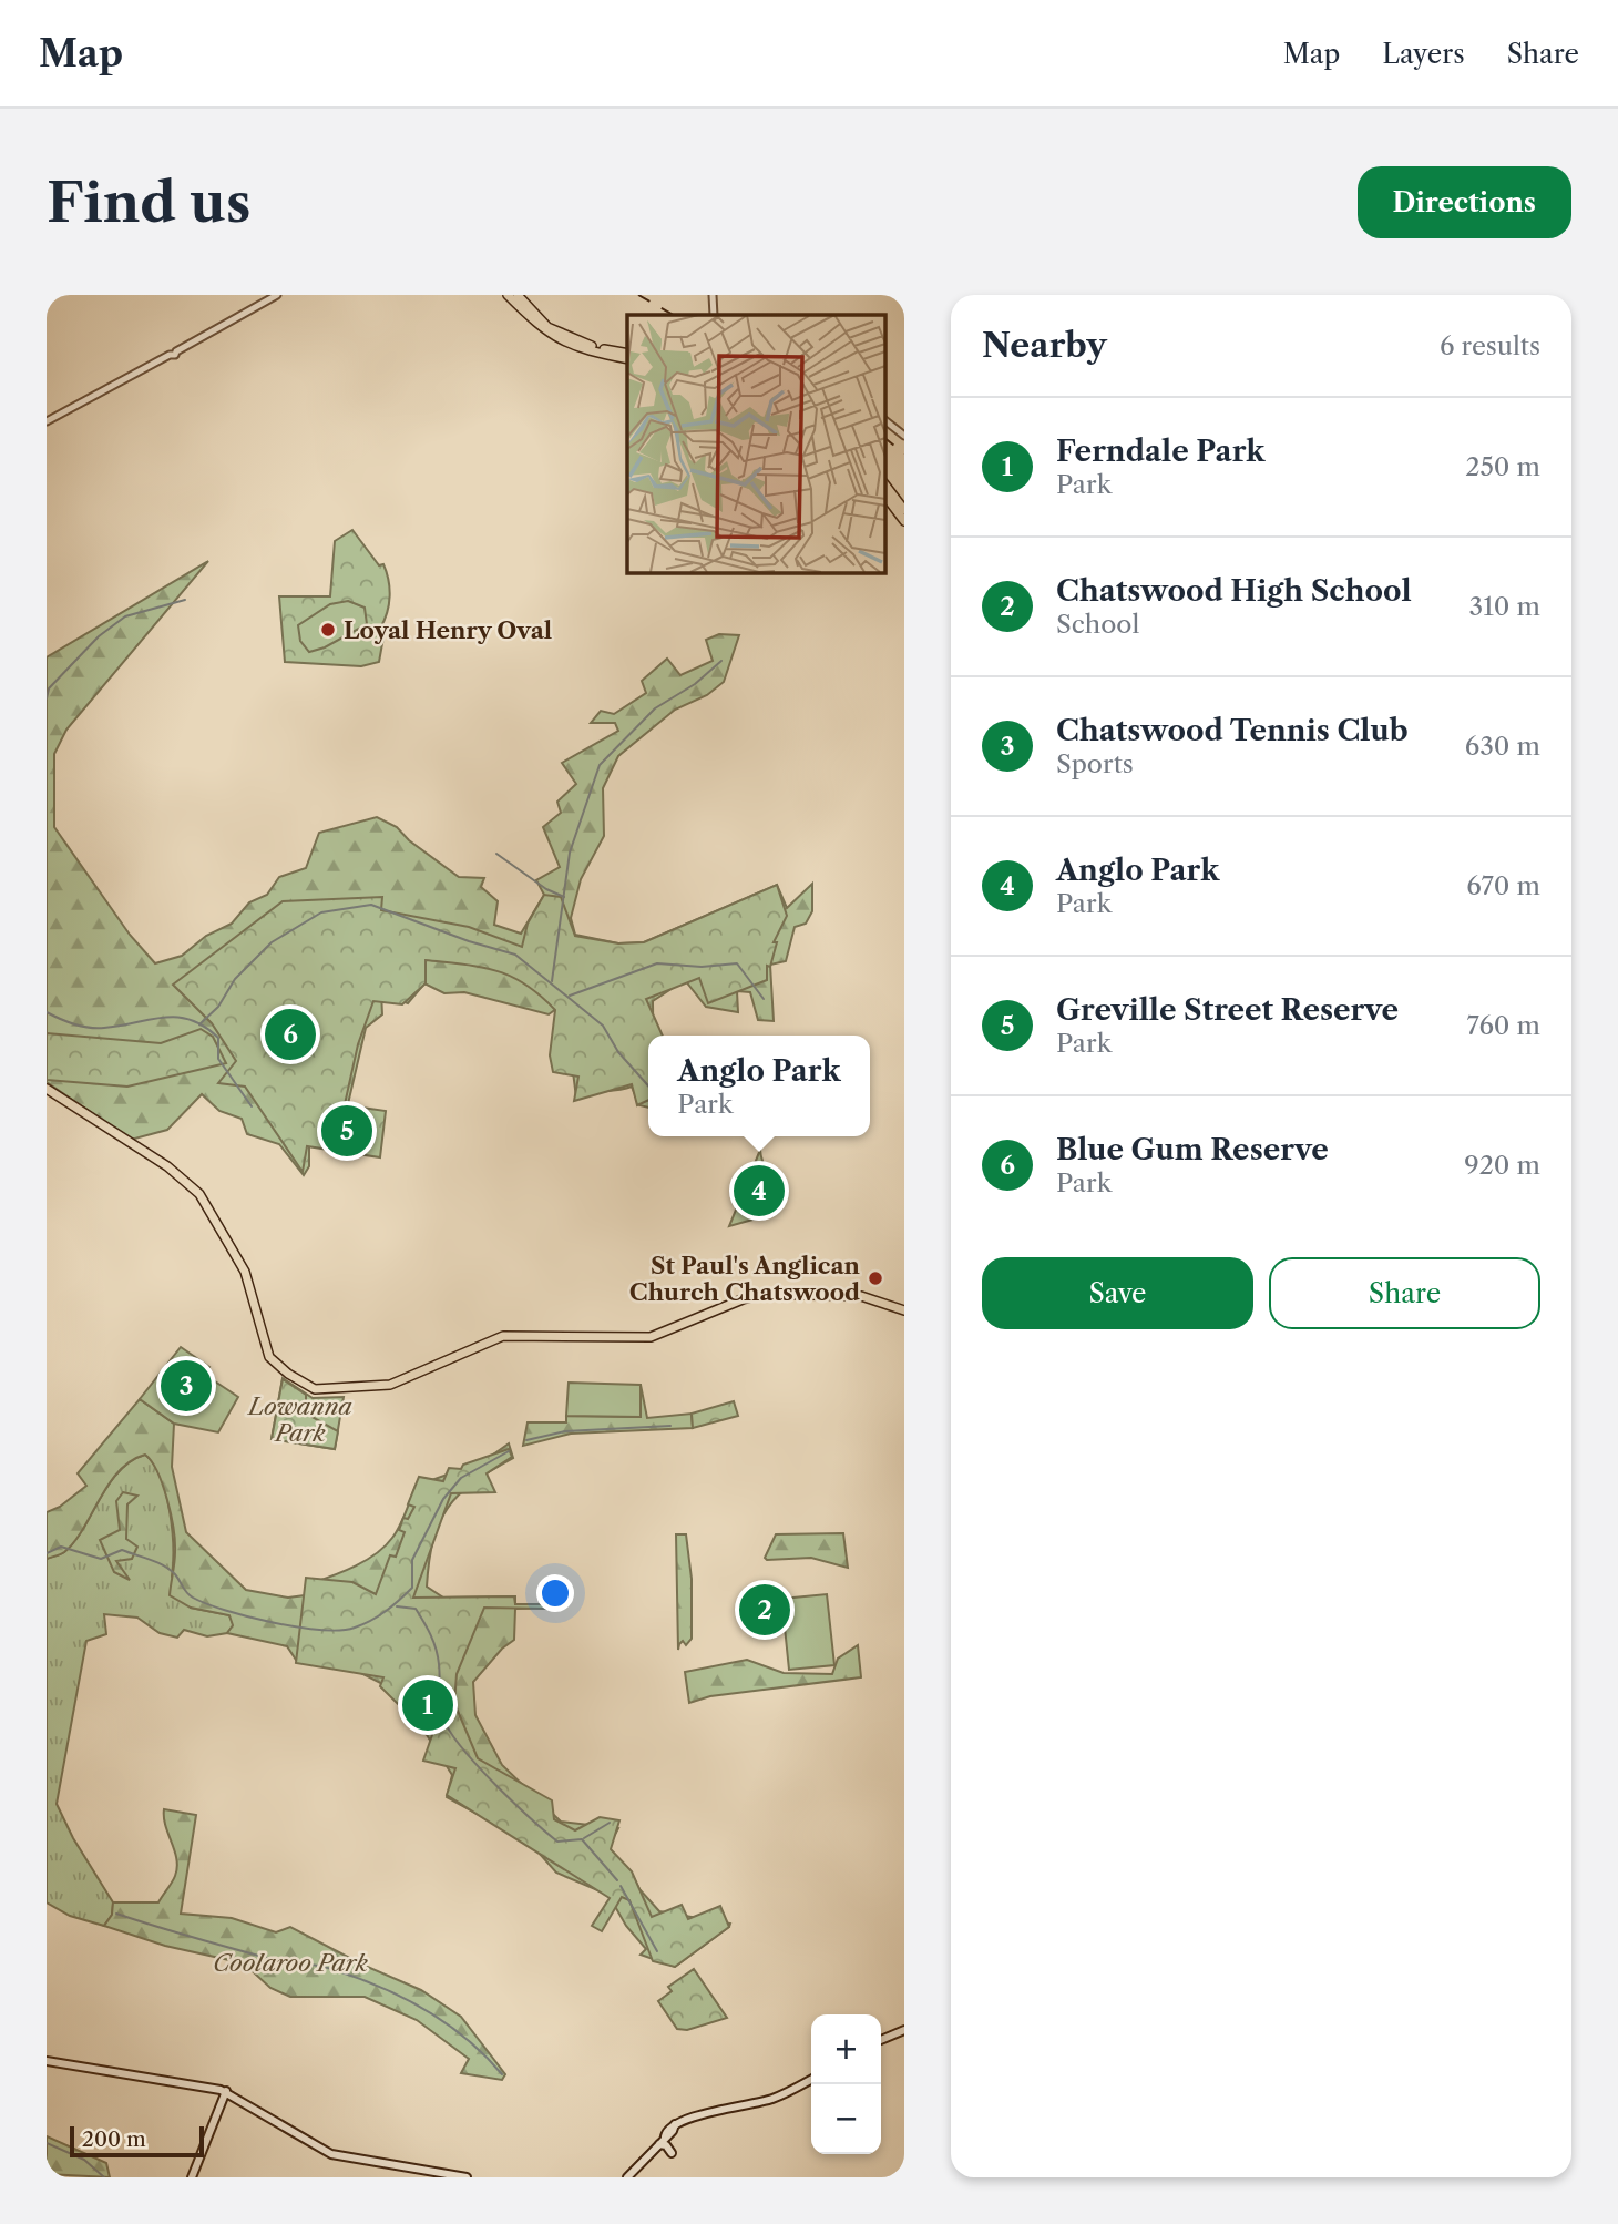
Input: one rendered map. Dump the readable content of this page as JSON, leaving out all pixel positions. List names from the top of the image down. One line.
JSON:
{"parks":["Lowanna Park","Coolaroo Park"],"places":["Loyal Henry Oval","St Paul's Anglican Church Chatswood"],"scale_bar":"200 m","page":{"header":"Map","nav":["Map","Layers","Share"],"buttons":["Directions",["Save","Share"]],"title":"Find us","heading":["Nearby","6 results"],"list":[{"mark":"1","name":"Ferndale Park","note":"Park","value":"250 m"},{"mark":"2","name":"Chatswood High School","note":"School","value":"310 m"},{"mark":"3","name":"Chatswood Tennis Club","note":"Sports","value":"630 m"},{"mark":"4","name":"Anglo Park","note":"Park","value":"670 m"},{"mark":"5","name":"Greville Street Reserve","note":"Park","value":"760 m"},{"mark":"6","name":"Blue Gum Reserve","note":"Park","value":"920 m"}],"pins":["6","5","4","3","2","1"],"popup":["Anglo Park","Park"],"map_buttons":["+","−"],"scale":"200 m"}}
